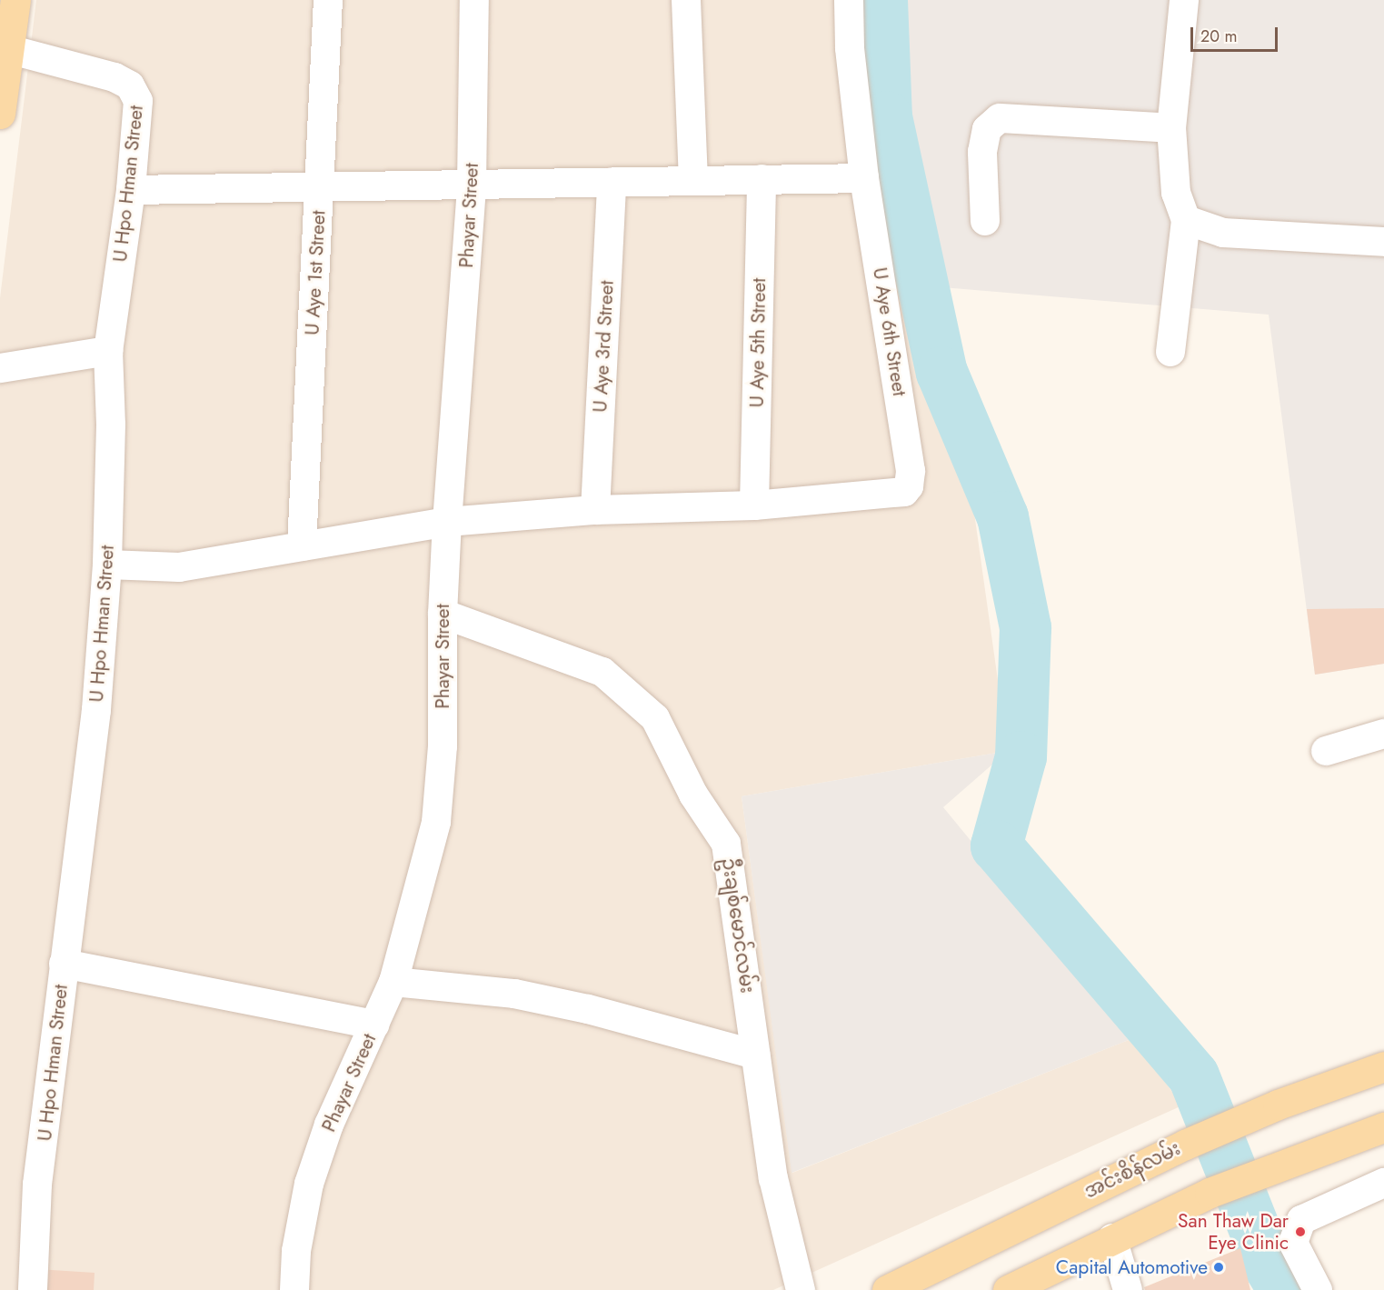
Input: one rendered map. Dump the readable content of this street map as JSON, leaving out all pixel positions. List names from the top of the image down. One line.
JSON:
{"streets":{"main road":["အင်းစိန်လမ်း"],"street":["U Hpo Hman Street","Phayar Street","U Aye 1st Street","U Aye 6th Street","U Aye 5th Street","U Aye 3rd Street","ဦးချစ်မောင်လမ်း"]},"crossings":[["Phayar Street","ဦးချစ်မောင်လမ်း"],["U Aye 6th Street","U Aye 5th Street"]],"places":["San Thaw Dar Eye Clinic","Capital Automotive"],"scale_bar":"20 m"}
